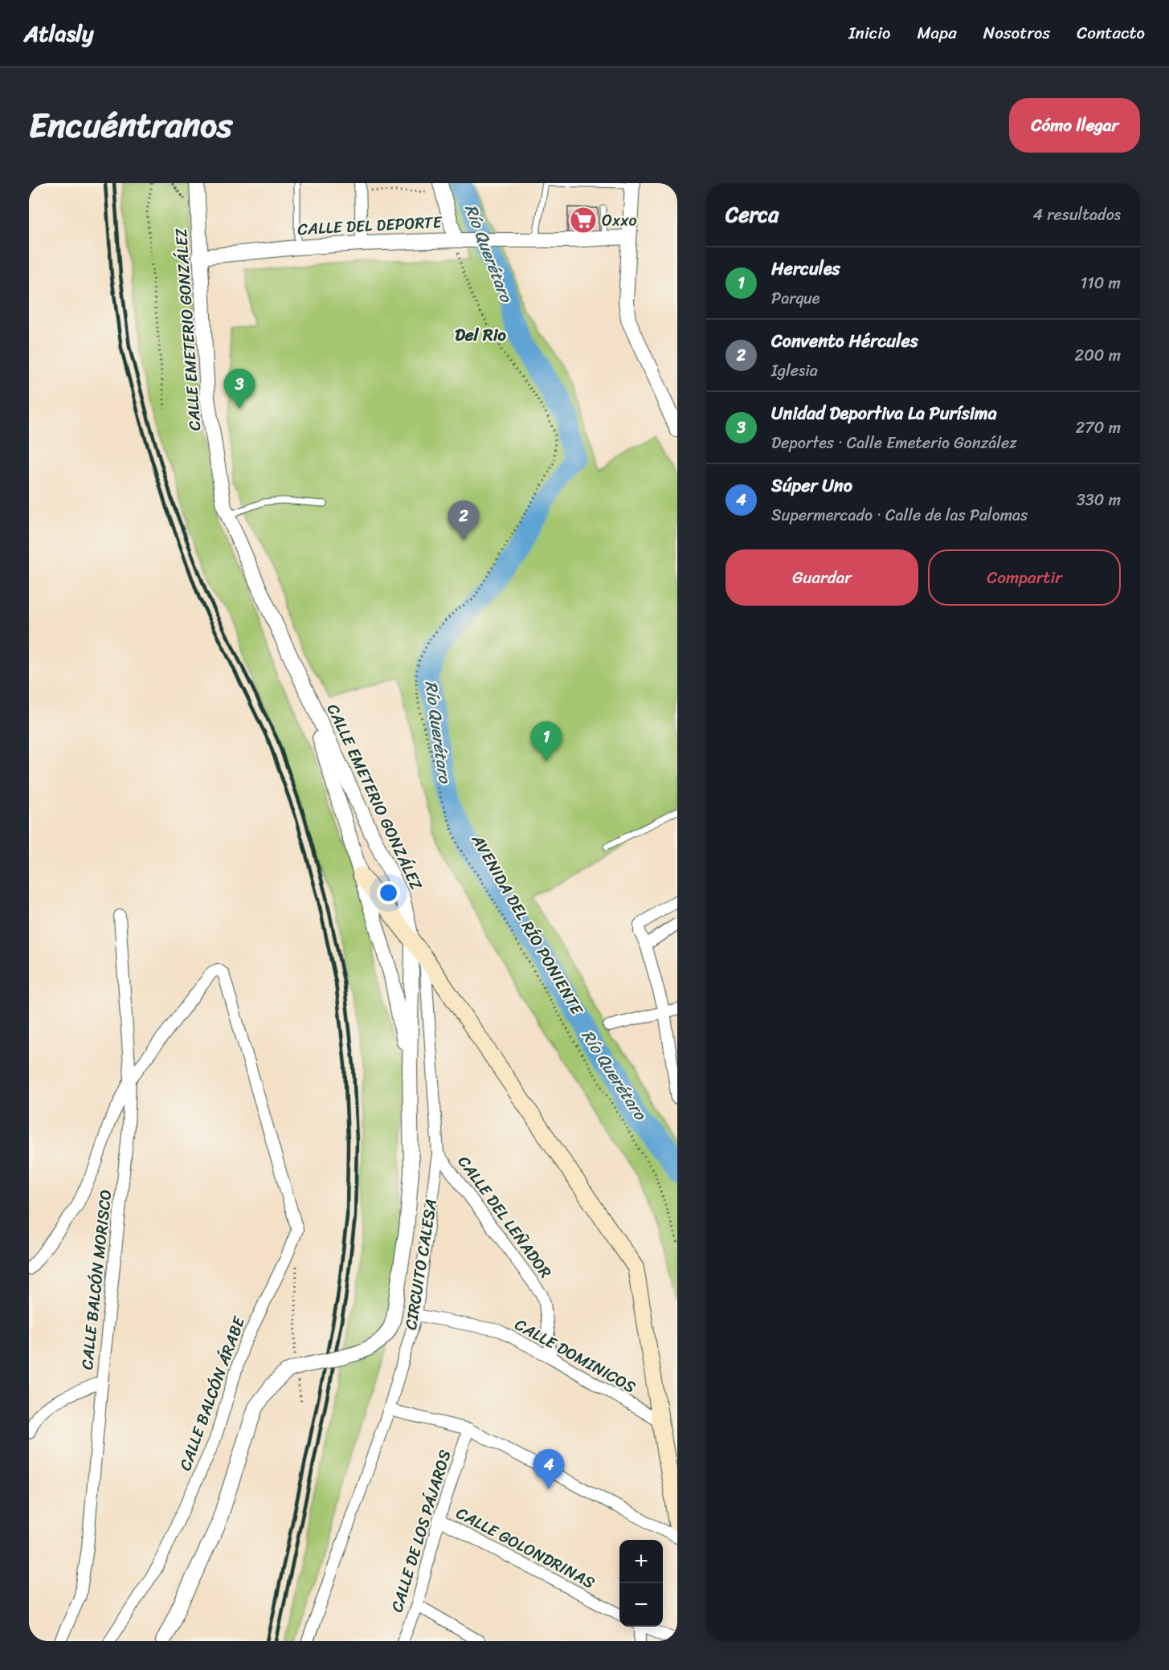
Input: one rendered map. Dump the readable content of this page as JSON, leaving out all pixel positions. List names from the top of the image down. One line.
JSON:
{"streets":{"street":["CALLE DEL DEPORTE","CALLE EMETERIO GONZÁLEZ","CALLE DEL LEÑADOR","CIRCUITO CALESA","CALLE BALCÓN MORISCO","CALLE DOMINICOS","CALLE BALCÓN ÁRABE","CALLE DE LOS PÁJAROS","CALLE GOLONDRINAS"],"path":["AVENIDA DEL RÍO PONIENTE"]},"crossings":[["CALLE DEL DEPORTE","CALLE EMETERIO GONZÁLEZ"],["CALLE DEL DEPORTE","AVENIDA DEL RÍO PONIENTE"],["CALLE DEL LEÑADOR","CIRCUITO CALESA"],["CALLE DEL LEÑADOR","CALLE DOMINICOS"],["CIRCUITO CALESA","CALLE DOMINICOS"],["CALLE BALCÓN MORISCO","CALLE BALCÓN ÁRABE"],["CALLE DE LOS PÁJAROS","CALLE GOLONDRINAS"]],"districts":["Del Rio"],"water":["Río Querétaro"],"places":{"supermarket":["Oxxo"]},"page":{"header":"Atlasly","nav":["Inicio","Mapa","Nosotros","Contacto"],"title":"Encuéntranos","buttons":["Cómo llegar",["Guardar","Compartir"]],"heading":["Cerca","4 resultados"],"list":[{"mark":"1","name":"Hercules","note":"Parque","value":"110 m"},{"mark":"2","name":"Convento Hércules","note":"Iglesia","value":"200 m"},{"mark":"3","name":"Unidad Deportiva La Purísima","note":"Deportes · Calle Emeterio González","value":"270 m"},{"mark":"4","name":"Súper Uno","note":"Supermercado · Calle de las Palomas","value":"330 m"}],"pins":["3","2","1","4"],"map_buttons":["+","−"]}}
